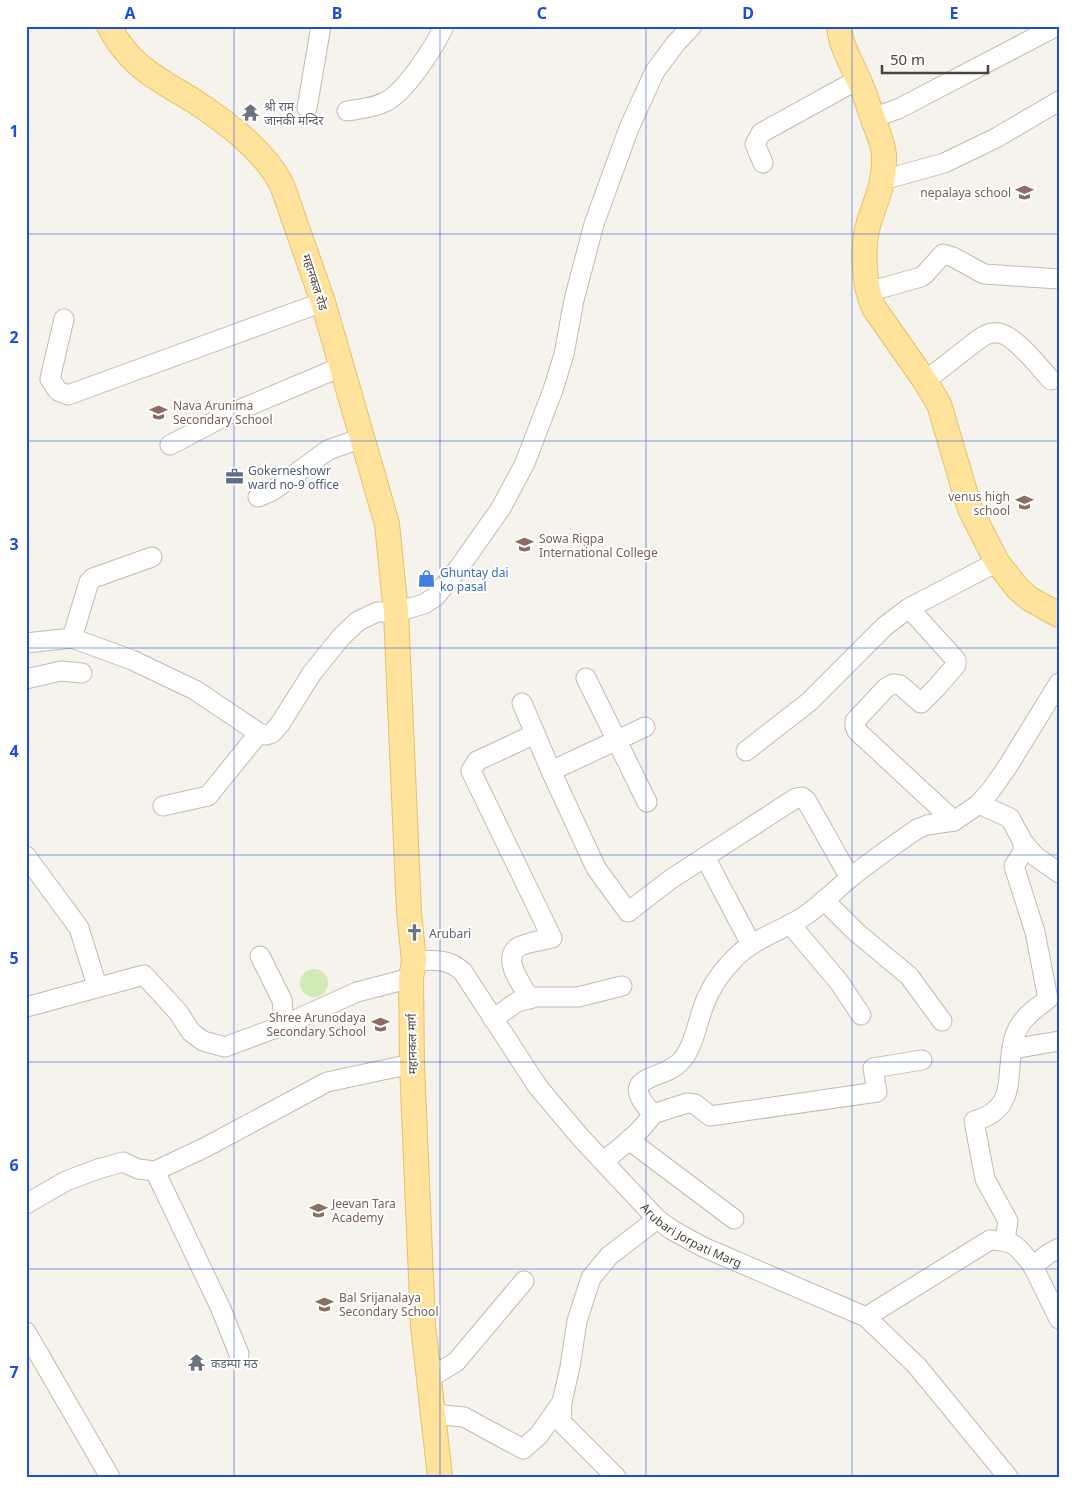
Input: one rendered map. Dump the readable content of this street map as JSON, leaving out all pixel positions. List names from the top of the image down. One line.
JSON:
{"streets":{"main road":["महानकल रोड","महानकल मार्ग"],"street":["Arubari Jorpati Marg"]},"crossings":[["महानकल रोड","महानकल मार्ग"],["महानकल मार्ग","Arubari Jorpati Marg"]],"places":{"temple":["श्री राम जानकी मन्दिर","कडम्पा मठ"],"school or university":["nepalaya school","Nava Arunima Secondary School","venus high school","Sowa Rigpa International College","Shree Arunodaya Secondary School","Jeevan Tara Academy","Bal Srijanalaya Secondary School"],"office":["Gokerneshowr ward no-9 office"],"shop":["Ghuntay dai ko pasal"],"church":["Arubari"]},"scale_bar":"50 m","grid":{"columns":["A","B","C","D","E"],"rows":["1","2","3","4","5","6","7"]}}
